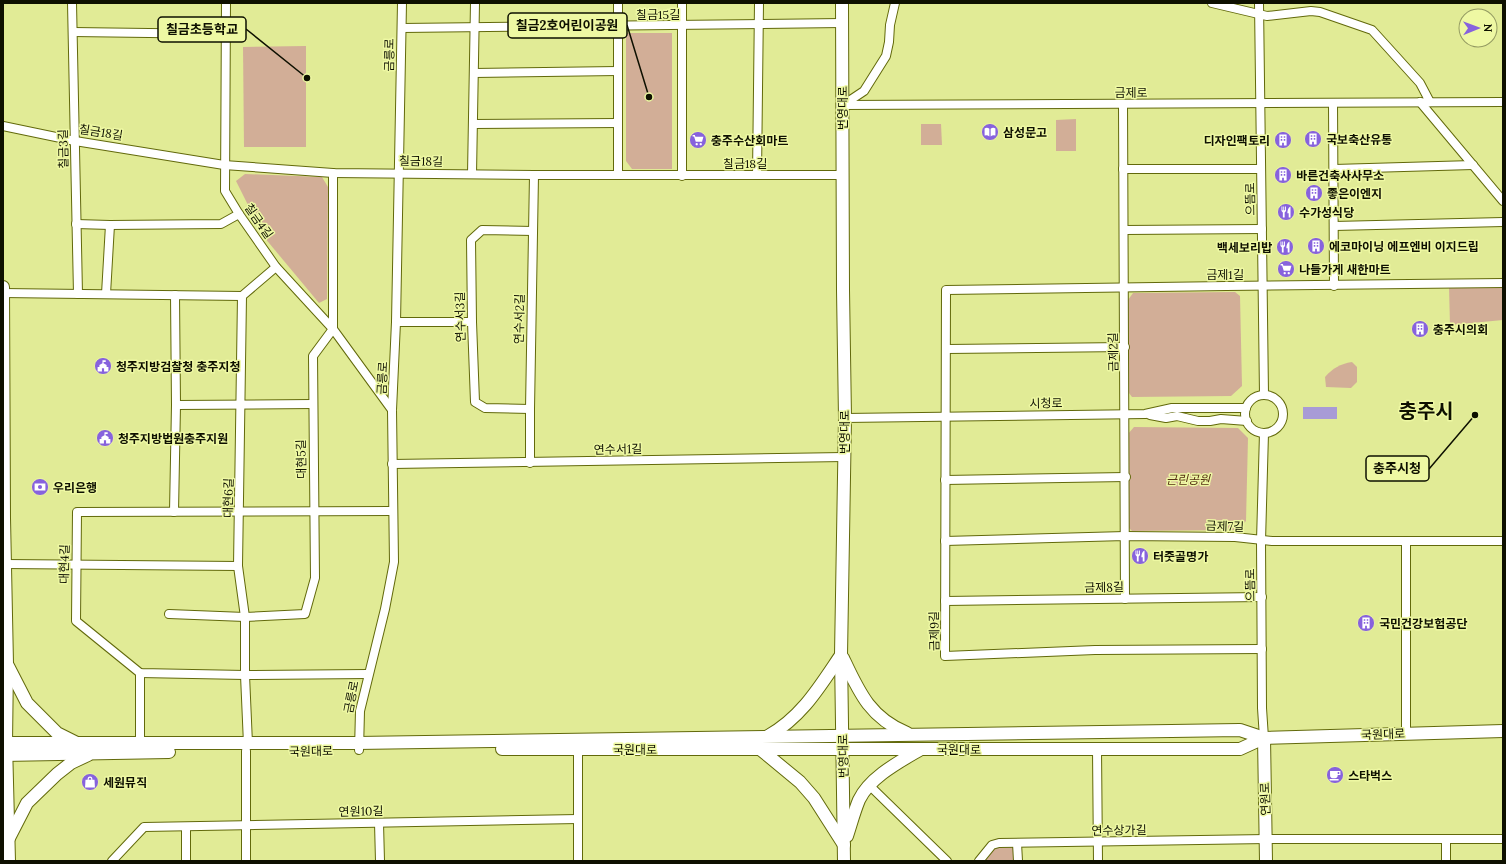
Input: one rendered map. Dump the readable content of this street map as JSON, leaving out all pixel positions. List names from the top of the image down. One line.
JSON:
{"streets":{"street":["칠금15길","금릉로","금제로","번영대로","칠금18길","칠금3길","으뜸로","칠금4길","금제1길","연수서3길","연수서2길","금제2길","시청로","연수서1길","대현5길","대현6길","금제7길","대현4길","금제8길","금제9길","국원대로","연원로","연원10길","연수상가길"]},"crossings":[["칠금15길","금릉로"],["칠금15길","번영대로"],["금릉로","칠금18길"],["금릉로","칠금4길"],["금릉로","연수서1길"],["금릉로","대현4길"],["금릉로","국원대로"],["금제로","번영대로"],["금제로","으뜸로"],["금제로","금제2길"],["번영대로","칠금18길"],["번영대로","시청로"],["번영대로","연수서1길"],["번영대로","국원대로"],["칠금18길","칠금3길"],["칠금18길","칠금4길"],["칠금18길","연수서2길"],["으뜸로","금제1길"],["으뜸로","시청로"],["으뜸로","금제7길"],["으뜸로","금제8길"],["으뜸로","금제9길"],["으뜸로","국원대로"],["으뜸로","연원로"],["칠금4길","대현5길"],["금제1길","금제2길"],["금제1길","금제9길"],["연수서3길","연수서2길"],["연수서2길","연수서1길"],["금제2길","시청로"],["금제2길","금제7길"],["금제2길","금제8길"],["시청로","금제9길"],["대현5길","대현6길"],["대현5길","대현4길"],["대현6길","대현4길"],["대현6길","국원대로"],["대현6길","연원10길"],["금제7길","금제9길"],["금제8길","금제9길"],["국원대로","연원로"],["연원로","연수상가길"]],"districts":["충주시"],"parks":["근린공원"],"places":{"other":["칠금초등학교","칠금2호어린이공원","충주시청"],"library":["삼성문고"],"building":["국보축산유통","디자인팩토리","바른건축사사무소","좋은이엔지","에코마이닝 에프엔비 이지드립","충주시의회","국민건강보험공단"],"supermarket":["충주수산회마트","나들가게 새한마트"],"restaurant":["수가성식당","백세보리밥","터줏골명가"],"public building":["청주지방검찰청 충주지청","청주지방법원충주지원"],"bank":["우리은행"],"cafe":["스타벅스"],"shop":["세원뮤직"]},"north":"right"}
